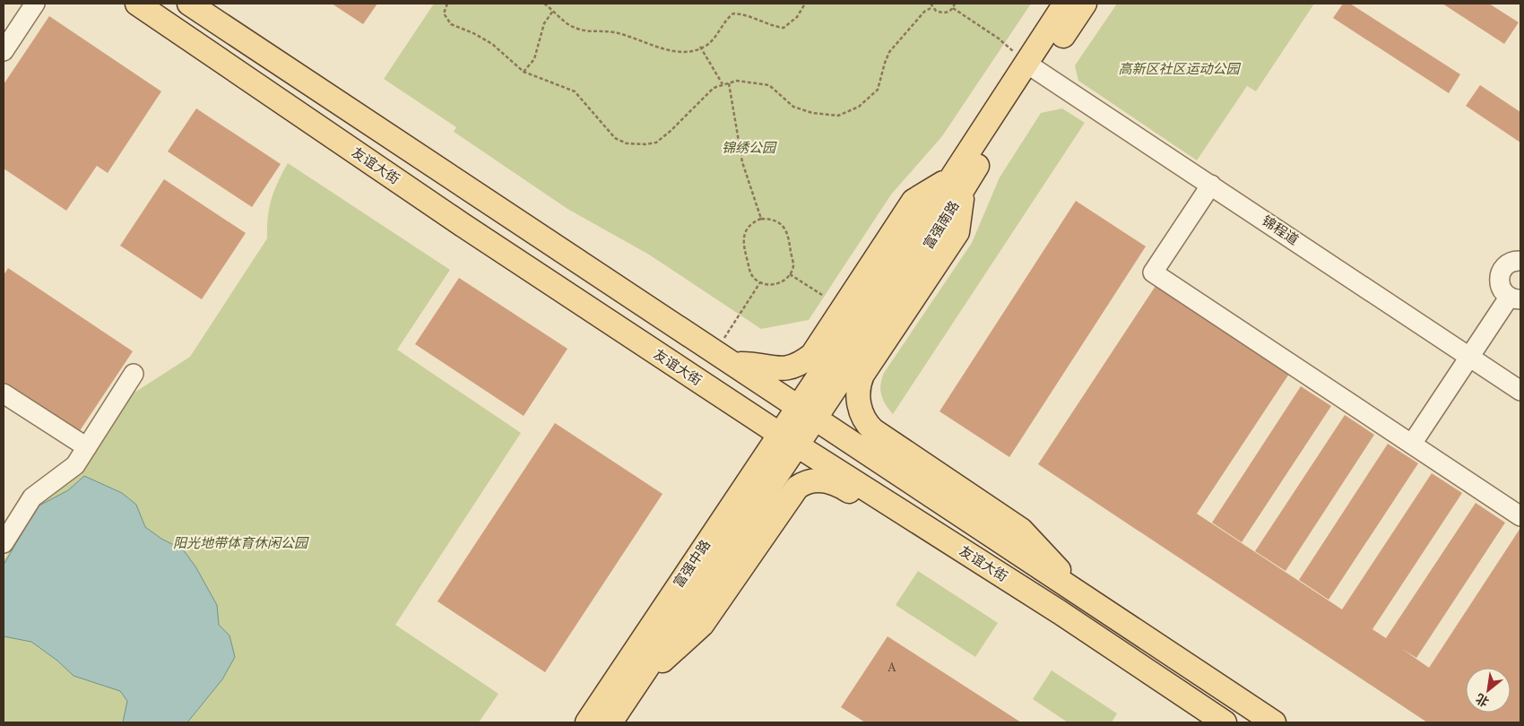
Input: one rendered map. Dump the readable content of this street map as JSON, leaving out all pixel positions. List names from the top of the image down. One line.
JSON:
{"streets":{"main road":["友谊大街","富强南路","富强中路"],"street":["锦程道"]},"crossings":[["友谊大街","富强南路"],["友谊大街","富强中路"],["富强南路","锦程道"],["富强南路","富强中路"]],"parks":["高新区社区运动公园","锦绣公园","阳光地带体育休闲公园"],"house_numbers":["A"],"north":"bottom left"}
